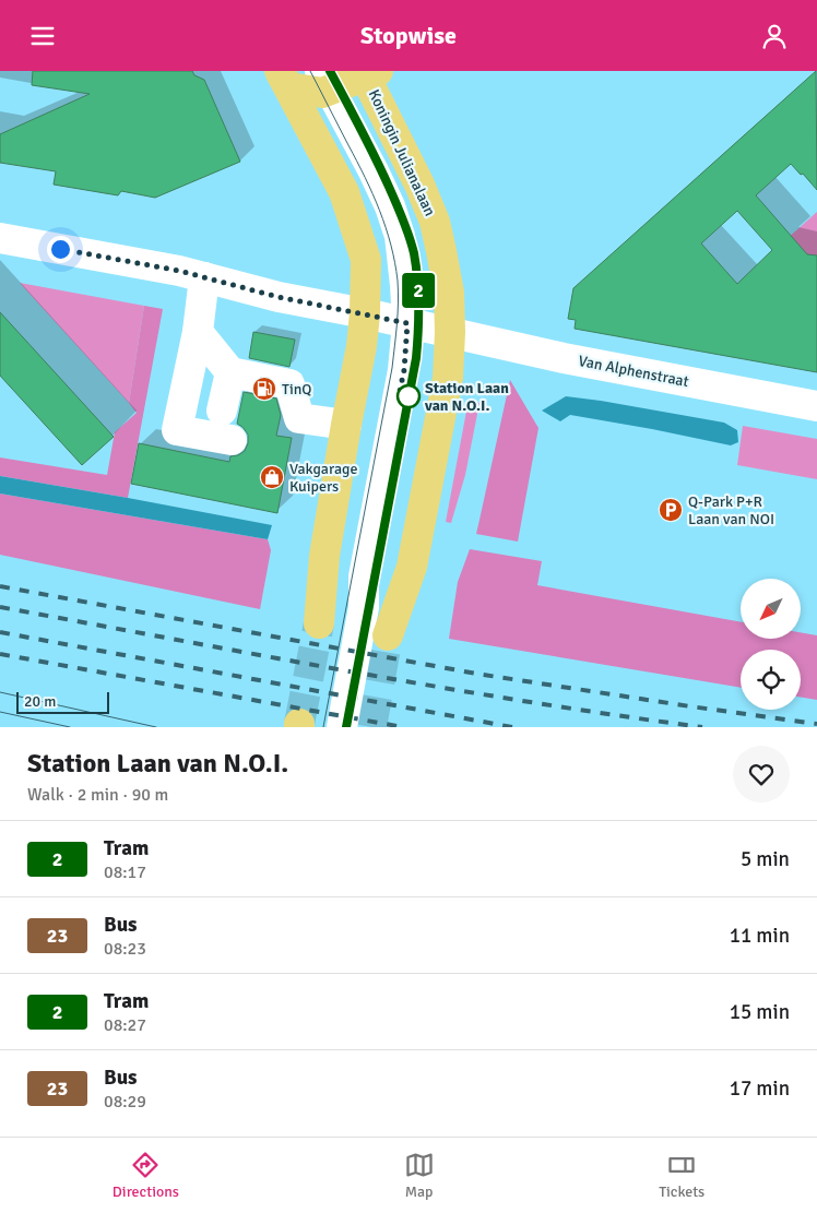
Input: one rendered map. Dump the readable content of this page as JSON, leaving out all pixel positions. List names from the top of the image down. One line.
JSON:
{"streets":{"main road":["Koningin Julianalaan"],"street":["Van Alphenstraat"]},"crossings":[["Koningin Julianalaan","Van Alphenstraat"]],"places":{"fuel station":["TinQ"],"other":["Station Laan van N.O.I."],"shop":["Vakgarage Kuipers"],"parking":["Q-Park P+R Laan van NOI"]},"lines":["tram line 2"],"scale_bar":"20 m","north":"bottom left","page":{"header":"Stopwise","on_map":"2","scale":"20 m","heading":["Station Laan van N.O.I.","Walk · 2 min · 90 m"],"list":[{"mark":"2","name":"Tram","note":"08:17","value":"5 min"},{"mark":"23","name":"Bus","note":"08:23","value":"11 min"},{"mark":"2","name":"Tram","note":"08:27","value":"15 min"},{"mark":"23","name":"Bus","note":"08:29","value":"17 min"}],"tabs":["Directions","Map","Tickets"]}}
